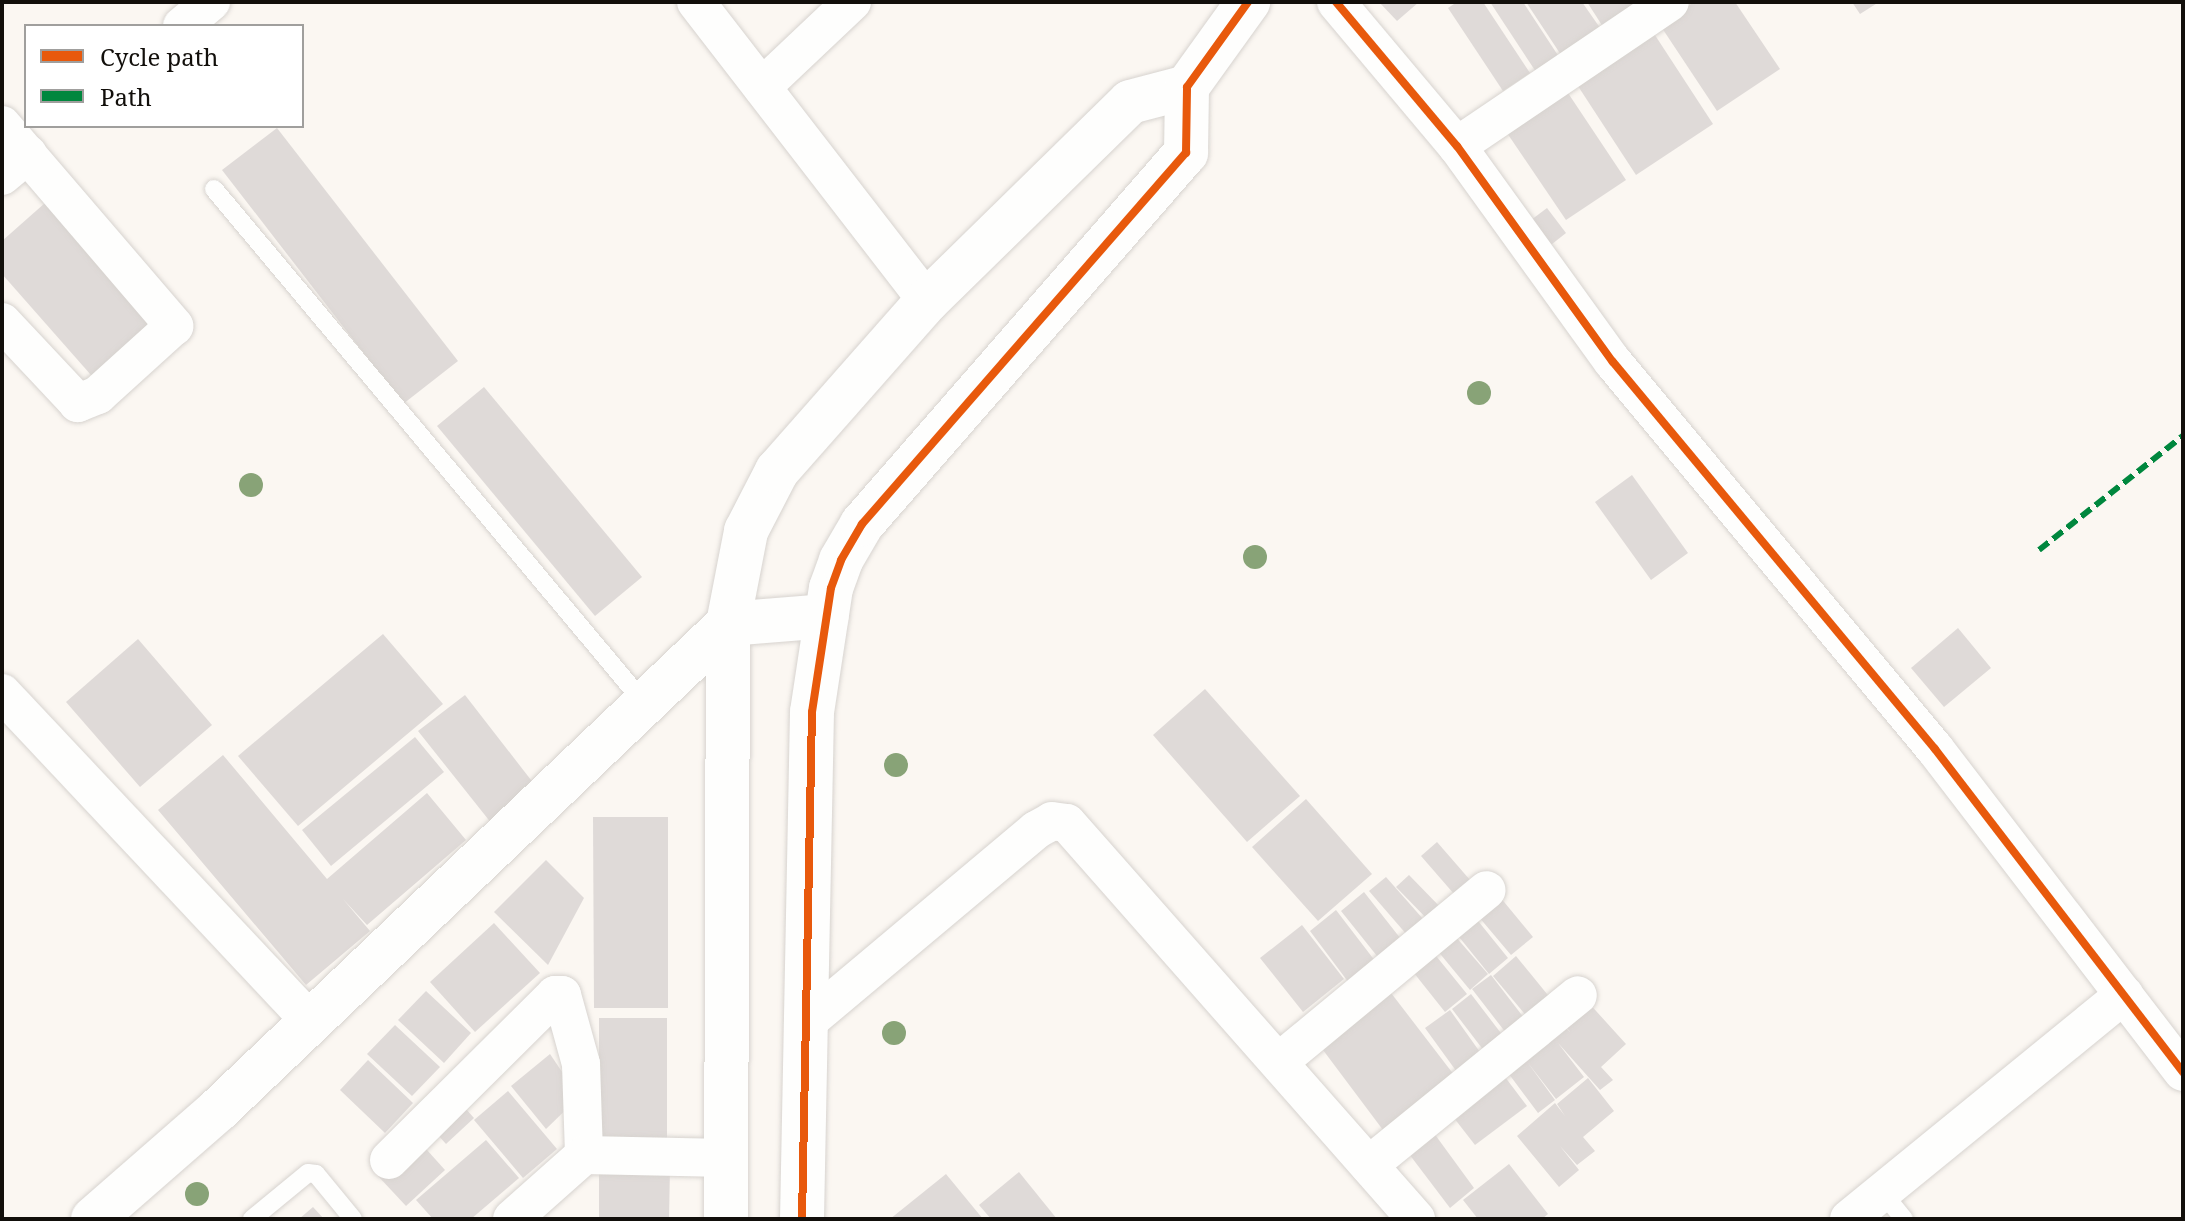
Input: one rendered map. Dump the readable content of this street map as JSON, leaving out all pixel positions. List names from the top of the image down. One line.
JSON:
{"legend":["Cycle path","Path"]}
